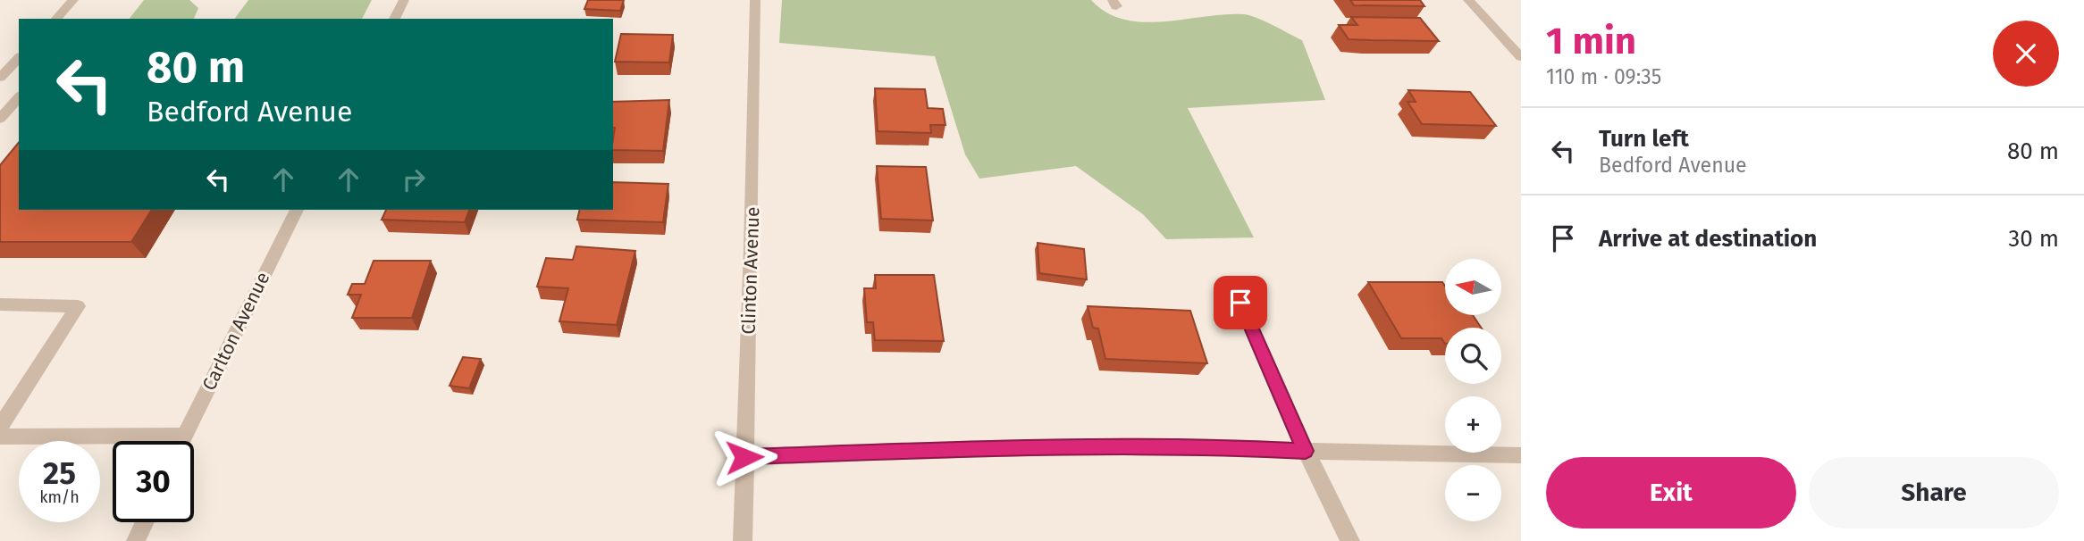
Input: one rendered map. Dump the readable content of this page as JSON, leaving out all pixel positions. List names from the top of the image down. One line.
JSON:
{"streets":{"street":["Clinton Avenue","Carlton Avenue"]},"north":"left","page":{"heading":["1 min","110 m · 09:35"],"turn":["80 m","Bedford Avenue"],"list":[{"name":"Turn left","note":"Bedford Avenue","value":"80 m"},{"name":"Arrive at destination","value":"30 m"}],"map_buttons":["+","−"],"speed":"25 km/h","limit":"30","buttons":["Exit","Share"]}}
